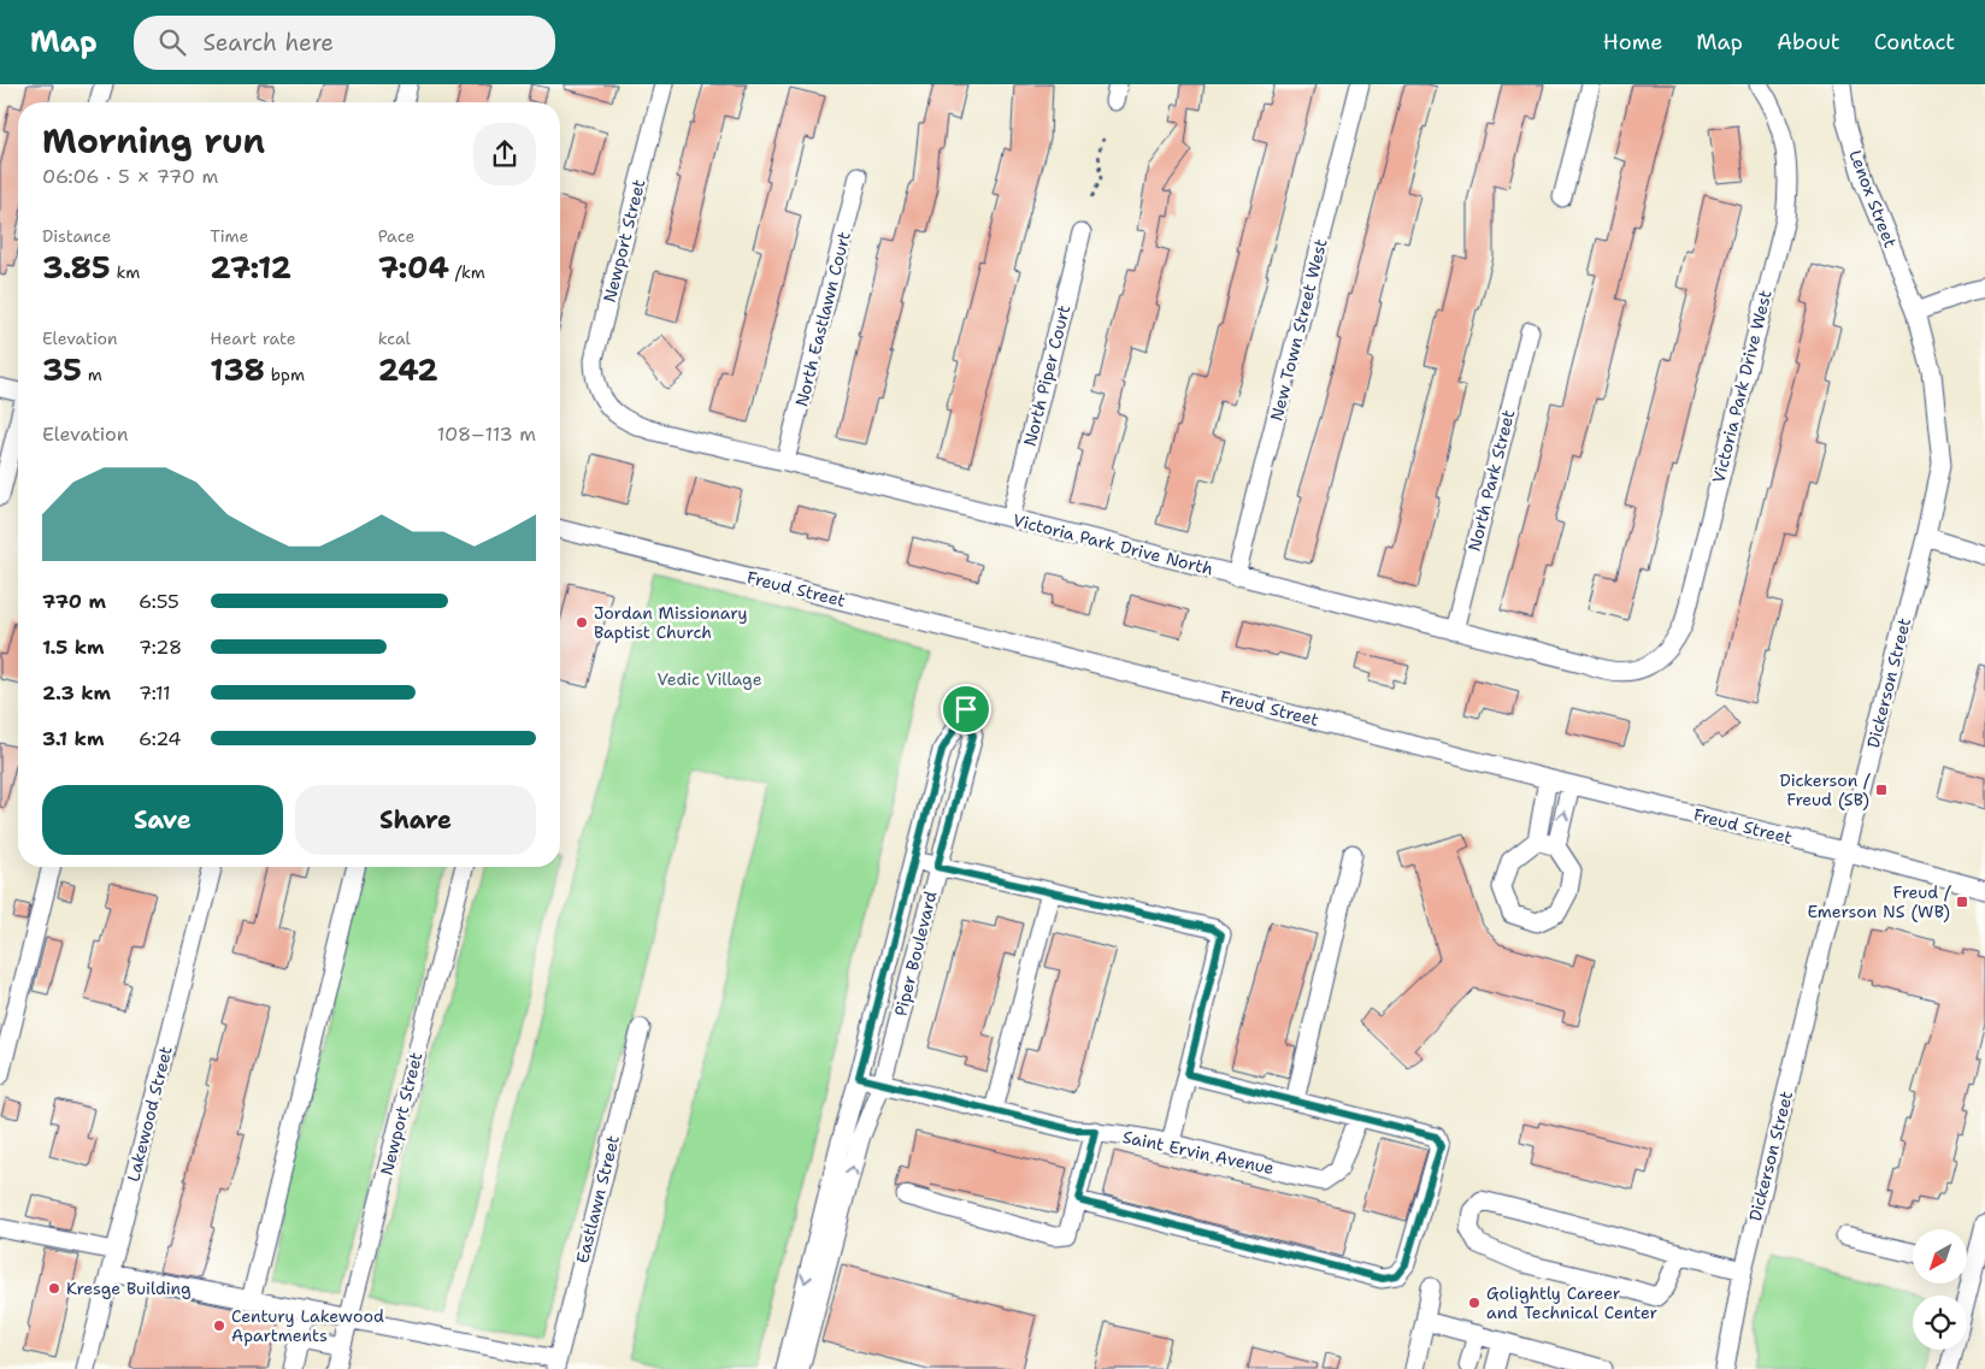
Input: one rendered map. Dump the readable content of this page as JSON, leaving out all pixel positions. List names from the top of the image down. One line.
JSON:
{"streets":{"street":["Lenox Street","Newport Street","North Eastlawn Court","New Town Street West","North Piper Court","Victoria Park Drive West","North Park Street","Victoria Park Drive North","Freud Street","Dickerson Street","Piper Boulevard","Lakewood Street","Saint Ervin Avenue","Eastlawn Street"]},"crossings":[["Lenox Street","Dickerson Street"],["Newport Street","Victoria Park Drive North"],["North Eastlawn Court","Victoria Park Drive North"],["New Town Street West","Victoria Park Drive North"],["North Piper Court","Victoria Park Drive North"],["Victoria Park Drive West","Victoria Park Drive North"],["North Park Street","Victoria Park Drive North"],["Freud Street","Dickerson Street"],["Piper Boulevard","Saint Ervin Avenue"]],"parks":["Vedic Village"],"places":{"other":["Jordan Missionary Baptist Church","Kresge Building","Golightly Career and Technical Center","Century Lakewood Apartments"],"transit":["Dickerson / Freud (SB)","Freud / Emerson NS (WB)"]},"north":"bottom left","page":{"header":"Map","search":"Search here","nav":["Home","Map","About","Contact"],"heading":["Morning run","06:06 · 5 × 770 m"],"stats":[["Distance","3.85 km"],["Time","27:12"],["Pace","7:04 /km"],["Elevation","35 m"],["Heart rate","138 bpm"],["kcal","242"]],"chart":["Elevation","108–113 m"],"list":[{"name":"770 m","note":"6:55"},{"name":"1.5 km","note":"7:28"},{"name":"2.3 km","note":"7:11"},{"name":"3.1 km","note":"6:24"}],"buttons":["Save","Share"]}}
